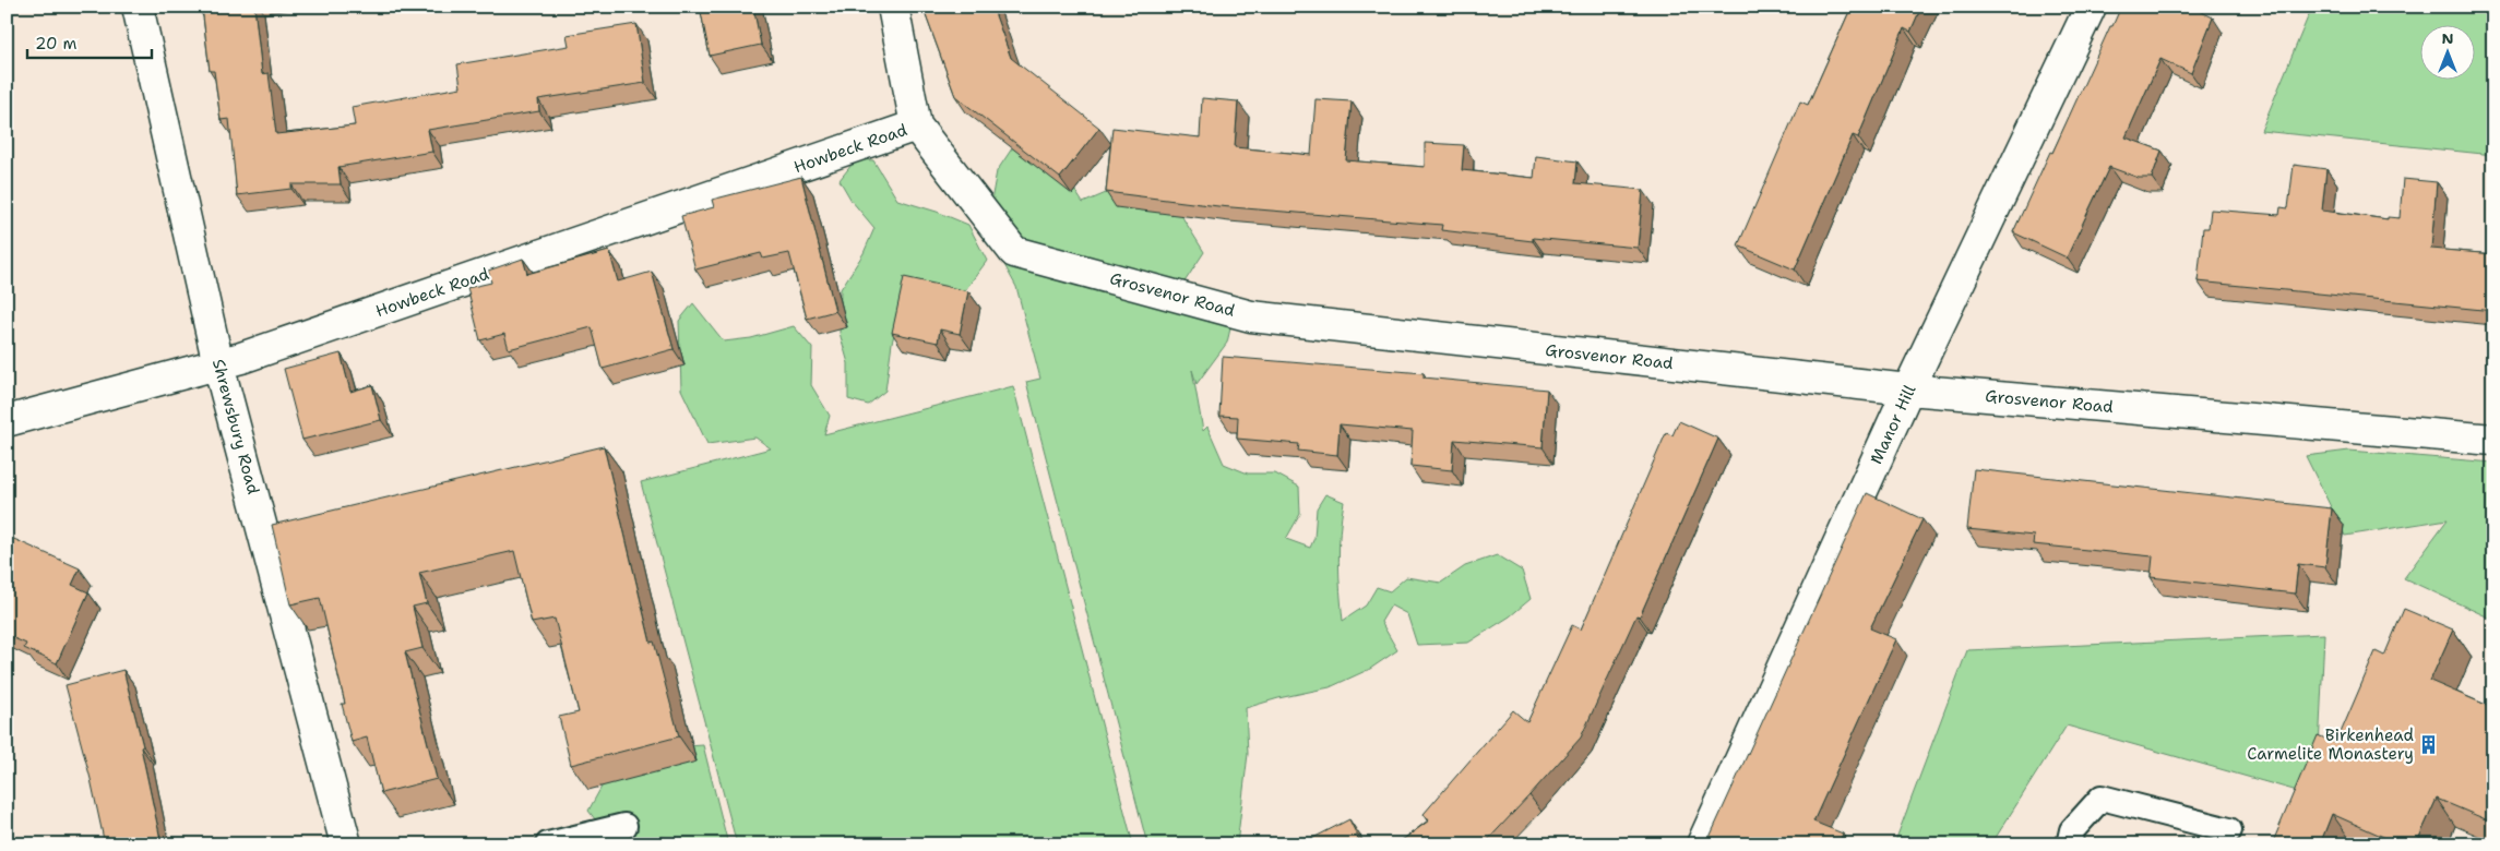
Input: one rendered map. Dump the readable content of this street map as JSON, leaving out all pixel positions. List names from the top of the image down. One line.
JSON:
{"streets":{"street":["Howbeck Road","Grosvenor Road","Manor Hill","Shrewsbury Road"]},"crossings":[["Howbeck Road","Grosvenor Road"],["Howbeck Road","Shrewsbury Road"],["Grosvenor Road","Manor Hill"]],"places":{"building":["Birkenhead Carmelite Monastery"]},"scale_bar":"20 m","north":"top"}
